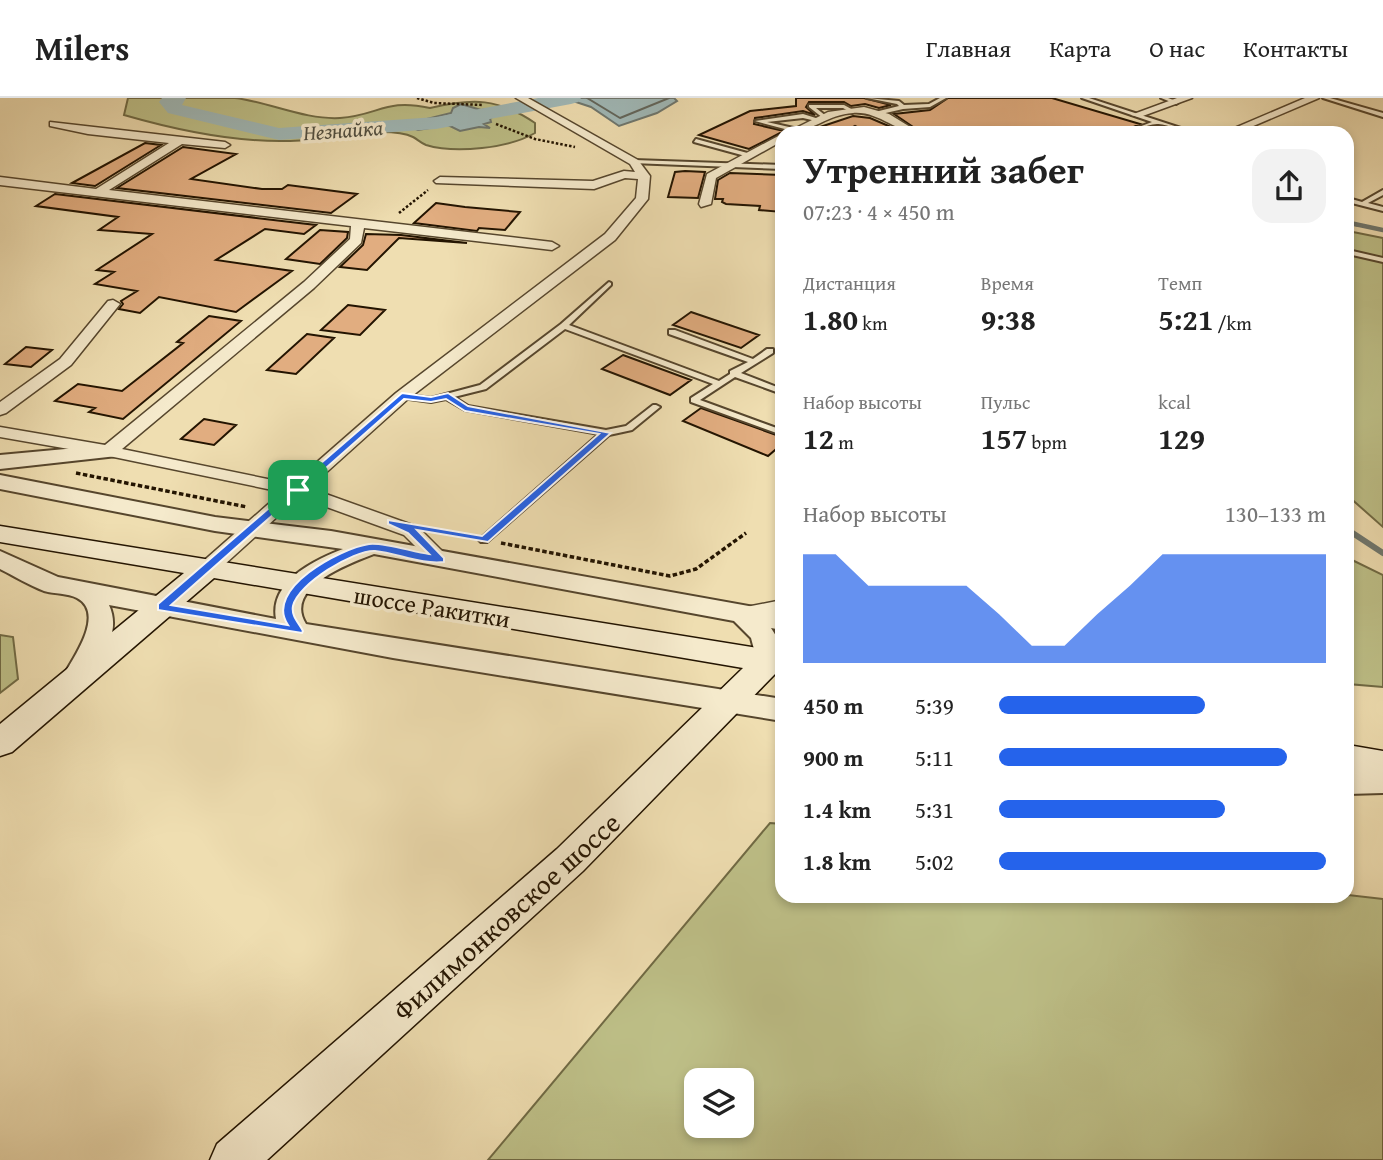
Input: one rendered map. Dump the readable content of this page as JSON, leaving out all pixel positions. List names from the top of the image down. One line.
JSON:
{"streets":{"main road":["шоссе Ракитки","Филимонковское шоссе"]},"water":["Незнайка"],"page":{"header":"Milers","nav":["Главная","Карта","О нас","Контакты"],"heading":["Утренний забег","07:23 · 4 × 450 m"],"stats":[["Дистанция","1.80 km"],["Время","9:38"],["Темп","5:21 /km"],["Набор высоты","12 m"],["Пульс","157 bpm"],["kcal","129"]],"chart":["Набор высоты","130–133 m"],"list":[{"name":"450 m","note":"5:39"},{"name":"900 m","note":"5:11"},{"name":"1.4 km","note":"5:31"},{"name":"1.8 km","note":"5:02"}]}}
